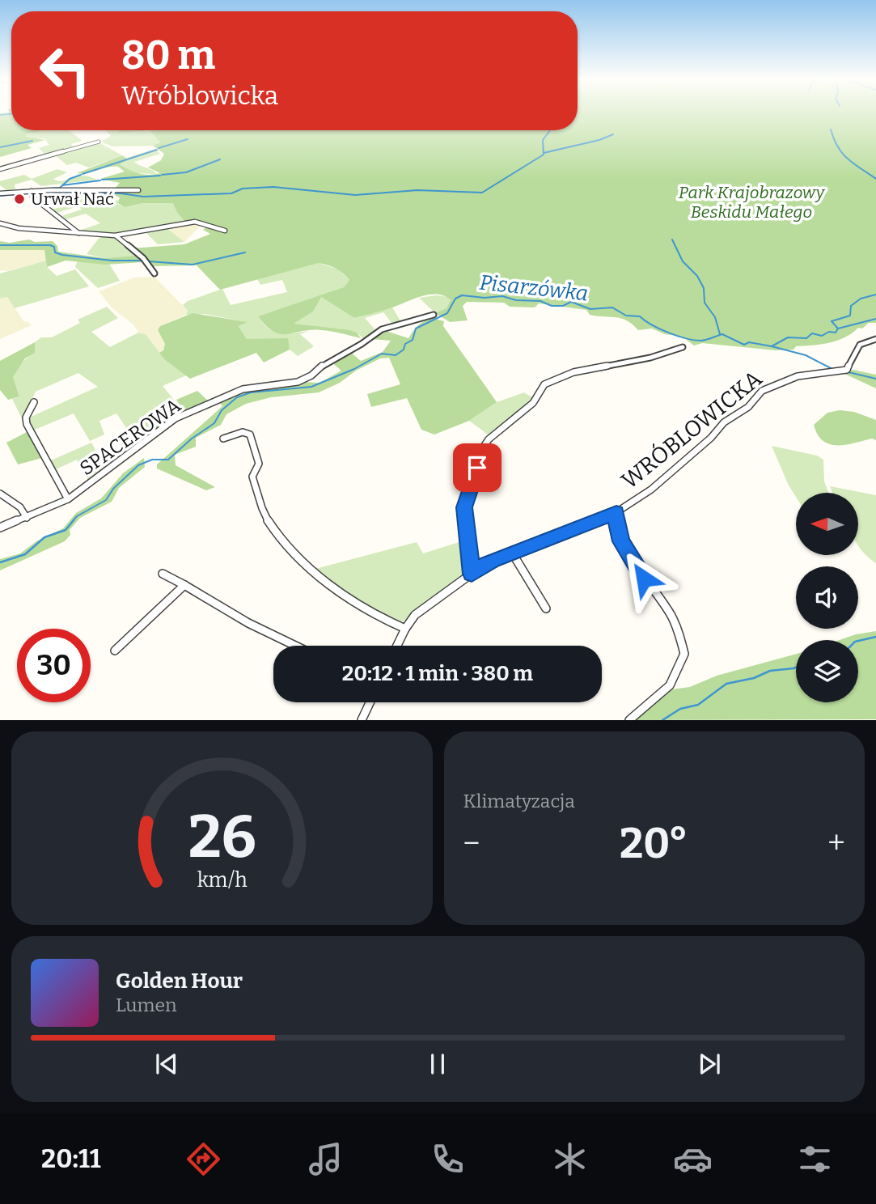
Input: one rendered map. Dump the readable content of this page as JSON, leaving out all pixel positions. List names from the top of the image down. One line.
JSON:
{"streets":{"street":["WRÓBLOWICKA","SPACEROWA"]},"water":["Pisarzówka"],"parks":["Park Krajobrazowy Beskidu Małego"],"places":["Urwał Nać"],"north":"left","page":{"turn":["80 m","Wróblowicka"],"limit":"30","trip":"20:12 · 1 min · 380 m","tile":"Klimatyzacja","heat":["−","20°","+"],"song":["Golden Hour","Lumen"],"tabs":"20:11","gauge":["26","km/h"]}}
